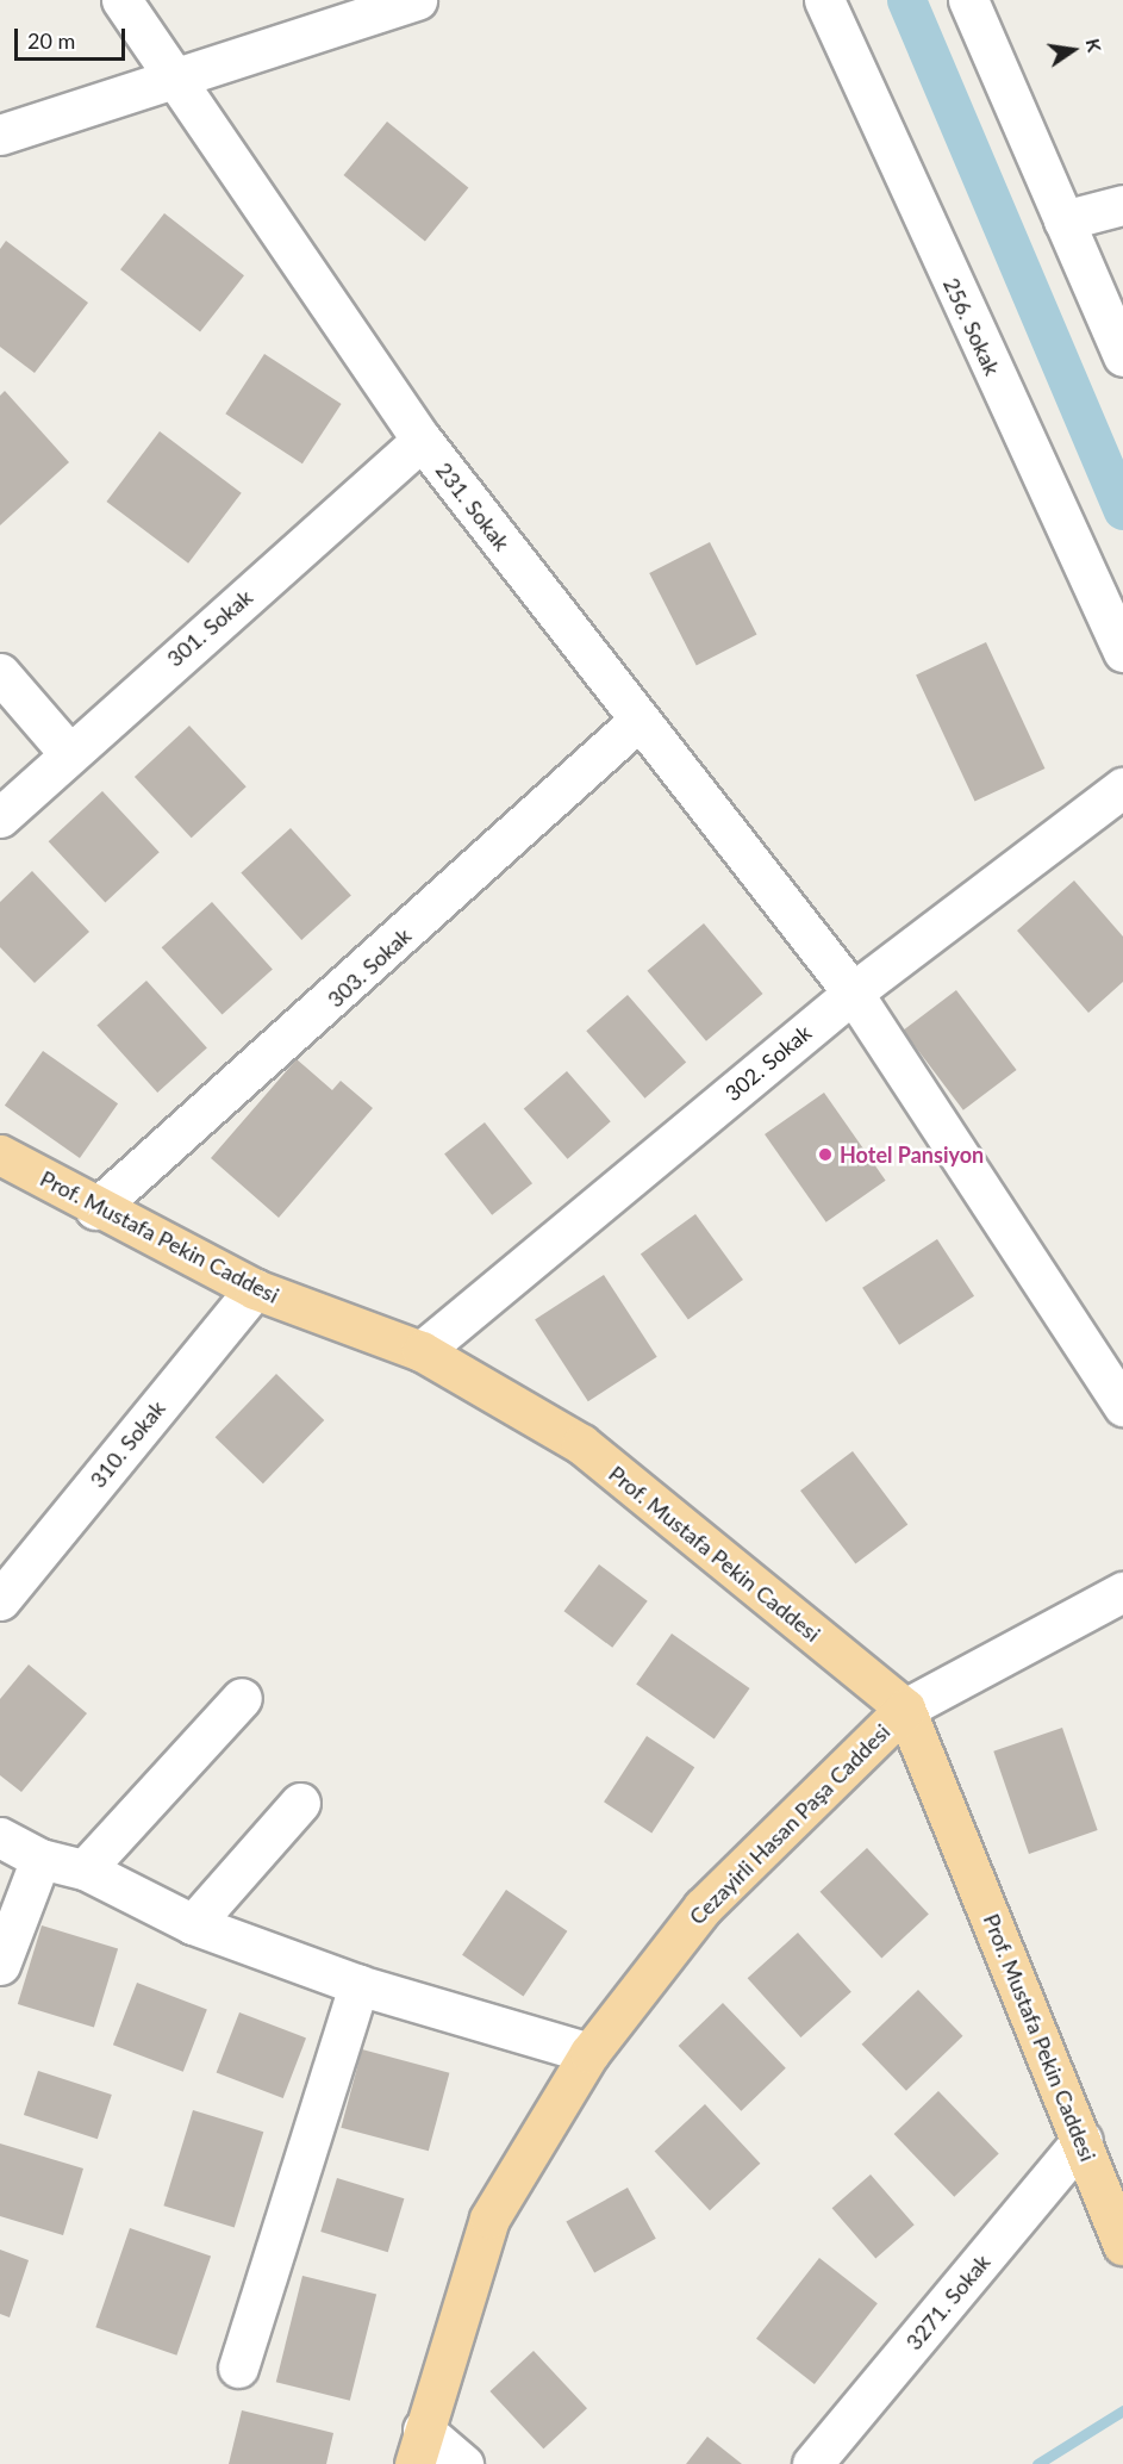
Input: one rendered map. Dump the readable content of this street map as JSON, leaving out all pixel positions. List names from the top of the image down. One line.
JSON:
{"streets":{"main road":["Prof. Mustafa Pekin Caddesi","Cezayirli Hasan Paşa Caddesi"],"street":["256. Sokak","231. Sokak","301. Sokak","303. Sokak","302. Sokak","310. Sokak","3271. Sokak"]},"crossings":[["231. Sokak","301. Sokak"],["231. Sokak","303. Sokak"],["231. Sokak","302. Sokak"],["303. Sokak","Prof. Mustafa Pekin Caddesi"],["302. Sokak","Prof. Mustafa Pekin Caddesi"],["Prof. Mustafa Pekin Caddesi","310. Sokak"],["Prof. Mustafa Pekin Caddesi","Cezayirli Hasan Paşa Caddesi"],["Prof. Mustafa Pekin Caddesi","3271. Sokak"]],"places":["Hotel Pansiyon"],"scale_bar":"20 m","north":"right"}
